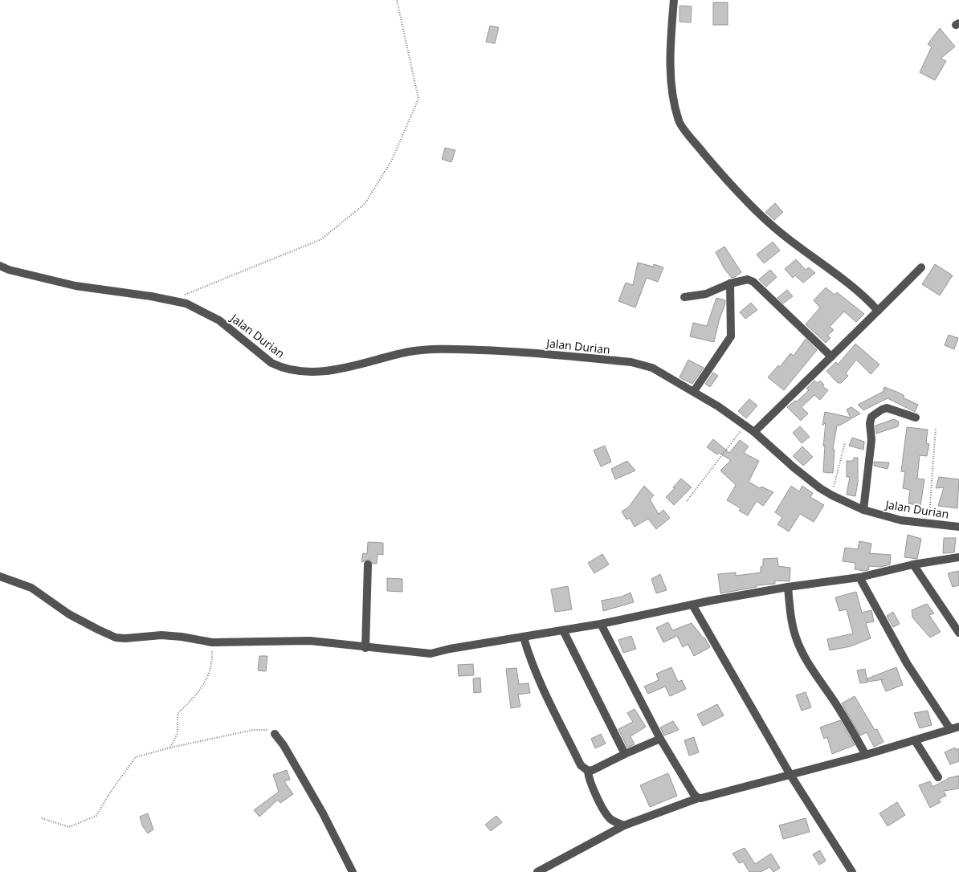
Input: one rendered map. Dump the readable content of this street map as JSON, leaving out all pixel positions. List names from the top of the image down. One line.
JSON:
{"streets":{"street":["Jalan Durian"]}}
